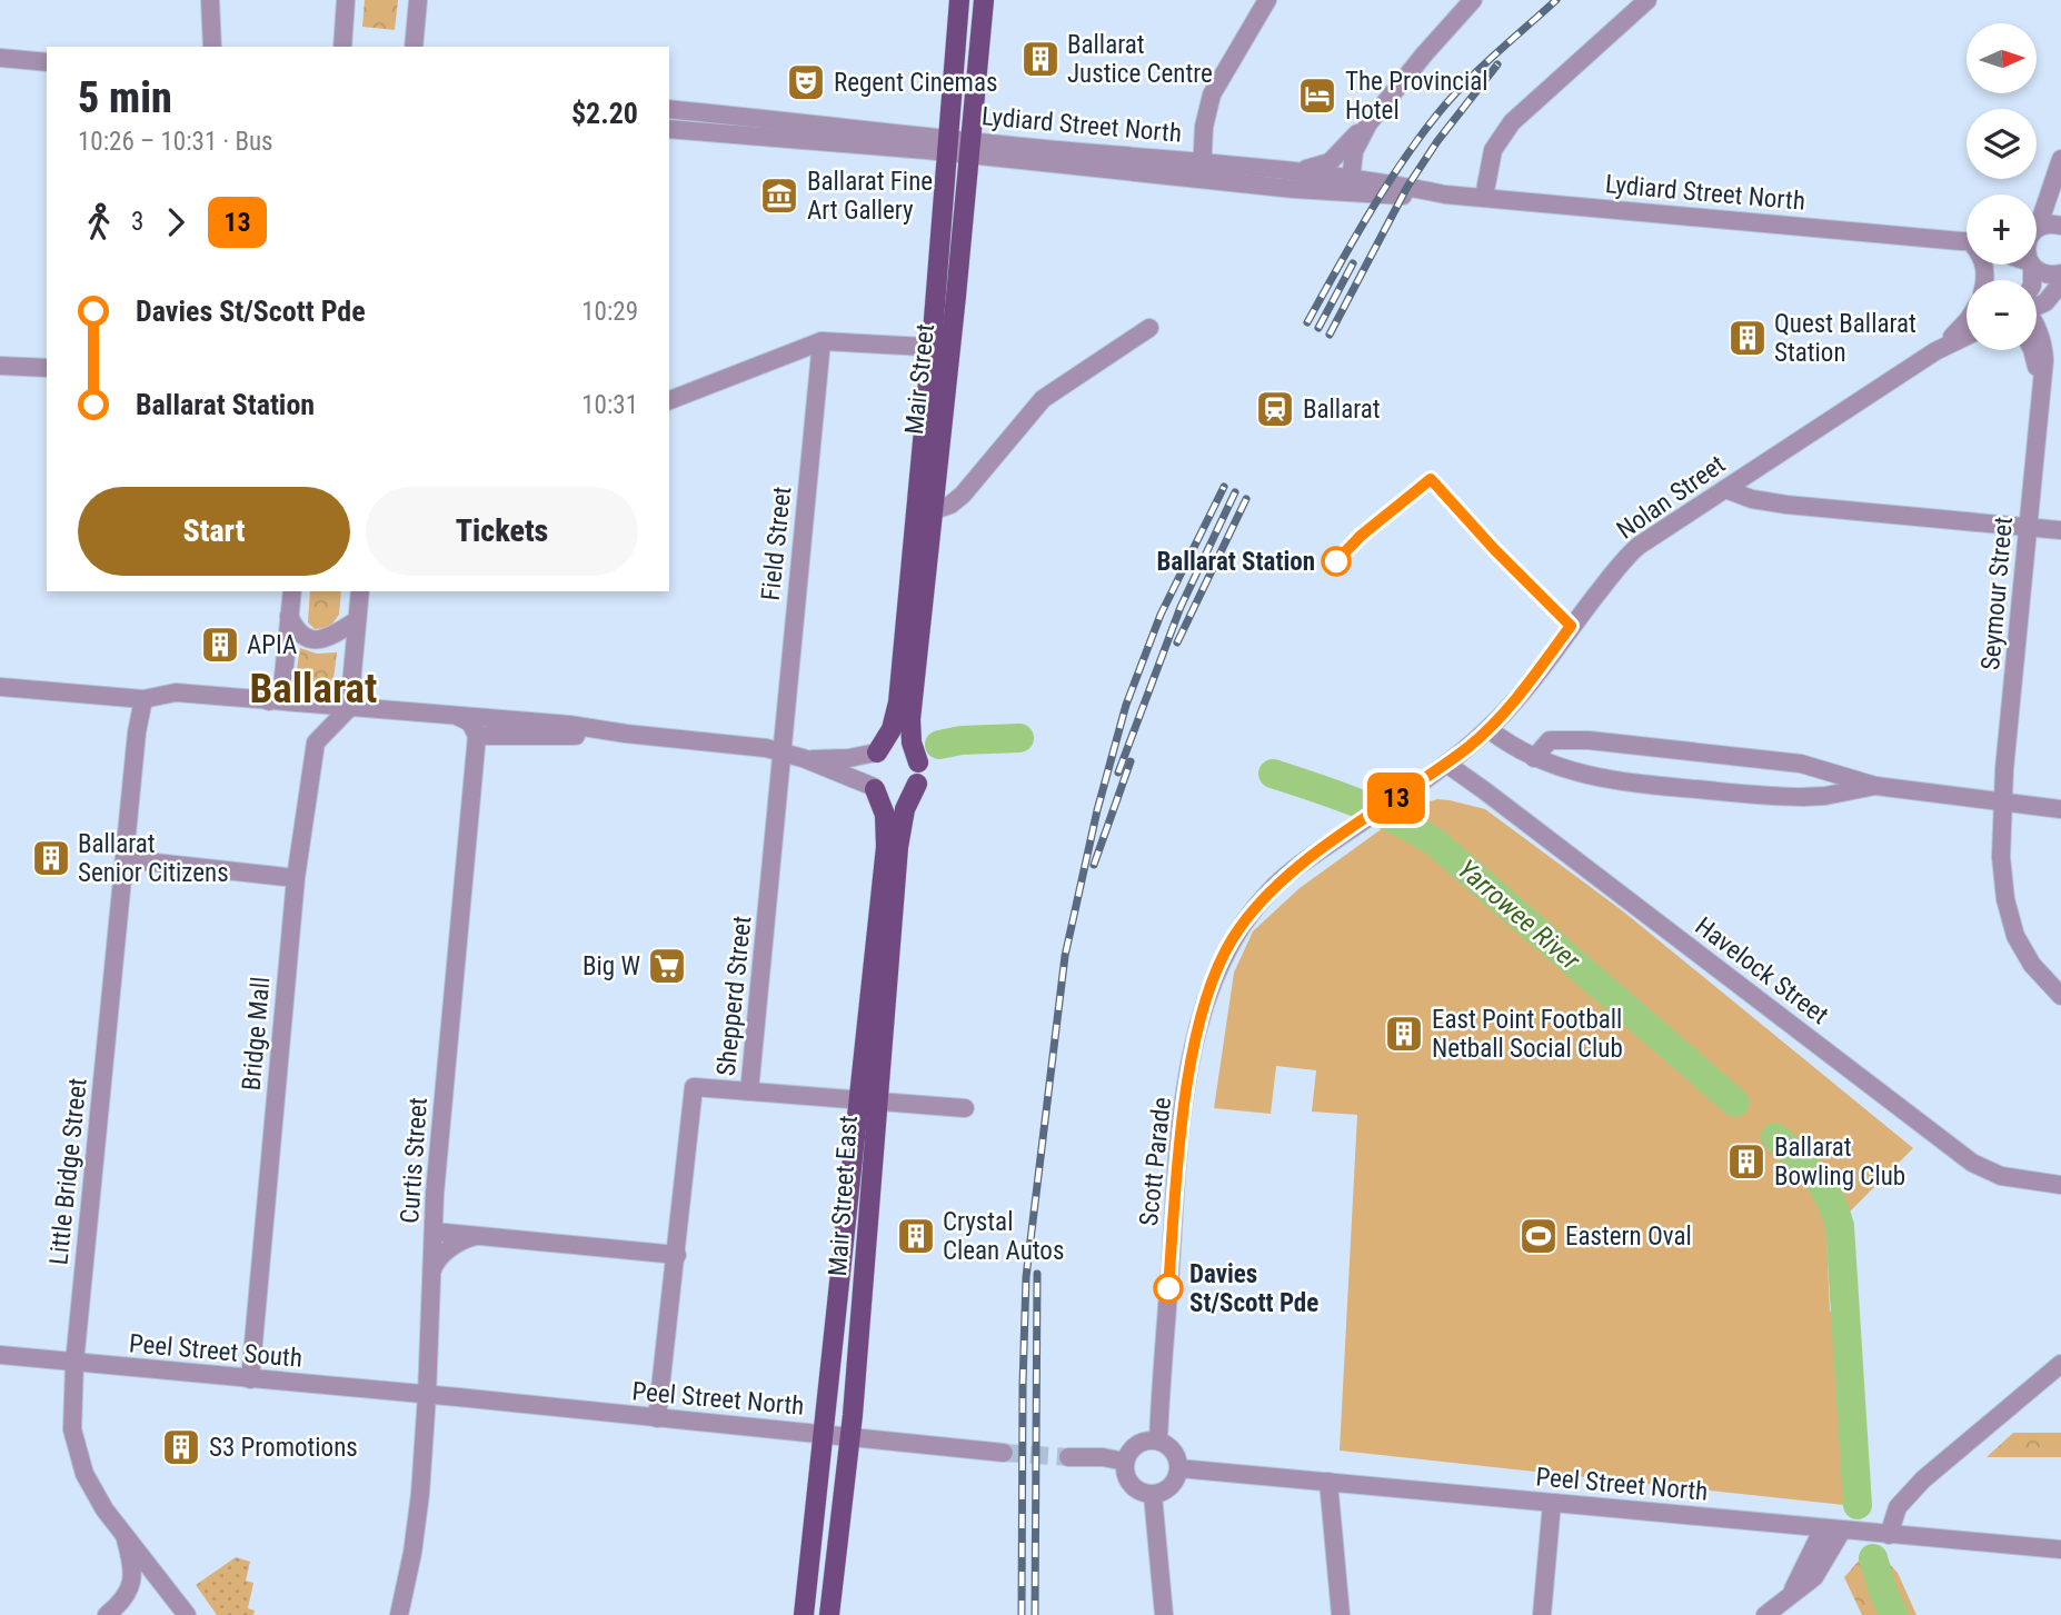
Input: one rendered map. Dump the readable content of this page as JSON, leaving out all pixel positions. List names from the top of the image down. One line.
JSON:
{"streets":{"main road":["Mair Street","Mair Street East"],"street":["Lydiard Street North","Nolan Street","Field Street","Seymour Street","Havelock Street","Shepperd Street","Bridge Mall","Curtis Street","Scott Parade","Little Bridge Street","Peel Street South","Peel Street North"]},"crossings":[["Lydiard Street North","Mair Street"],["Mair Street","Mair Street East"],["Nolan Street","Havelock Street"],["Nolan Street","Scott Parade"],["Field Street","Shepperd Street"],["Havelock Street","Scott Parade"],["Shepperd Street","Peel Street North"],["Bridge Mall","Peel Street South"],["Curtis Street","Peel Street South"],["Curtis Street","Peel Street North"],["Scott Parade","Peel Street North"],["Little Bridge Street","Peel Street South"],["Mair Street East","Peel Street North"],["Peel Street South","Peel Street North"]],"districts":["Ballarat"],"water":["Yarrowee River"],"places":{"building":["Ballarat Justice Centre","Quest Ballarat Station","APIA","Ballarat Senior Citizens","East Point Football Netball Social Club","Ballarat Bowling Club","Crystal Clean Autos","S3 Promotions"],"theatre":["Regent Cinemas"],"hotel":["The Provincial Hotel"],"museum":["Ballarat Fine Art Gallery"],"station":["Ballarat"],"other":["Ballarat Station","Davies St/Scott Pde"],"supermarket":["Big W"],"sports":["Eastern Oval"]},"lines":["bus line 13"],"north":"right","page":{"on_map":"13","map_buttons":["+","−"],"heading":["5 min","10:26 – 10:31 · Bus","$2.20"],"legs":["3","13"],"list":[{"name":"Davies St/Scott Pde","value":"10:29"},{"name":"Ballarat Station","value":"10:31"}],"buttons":["Start","Tickets"]}}
